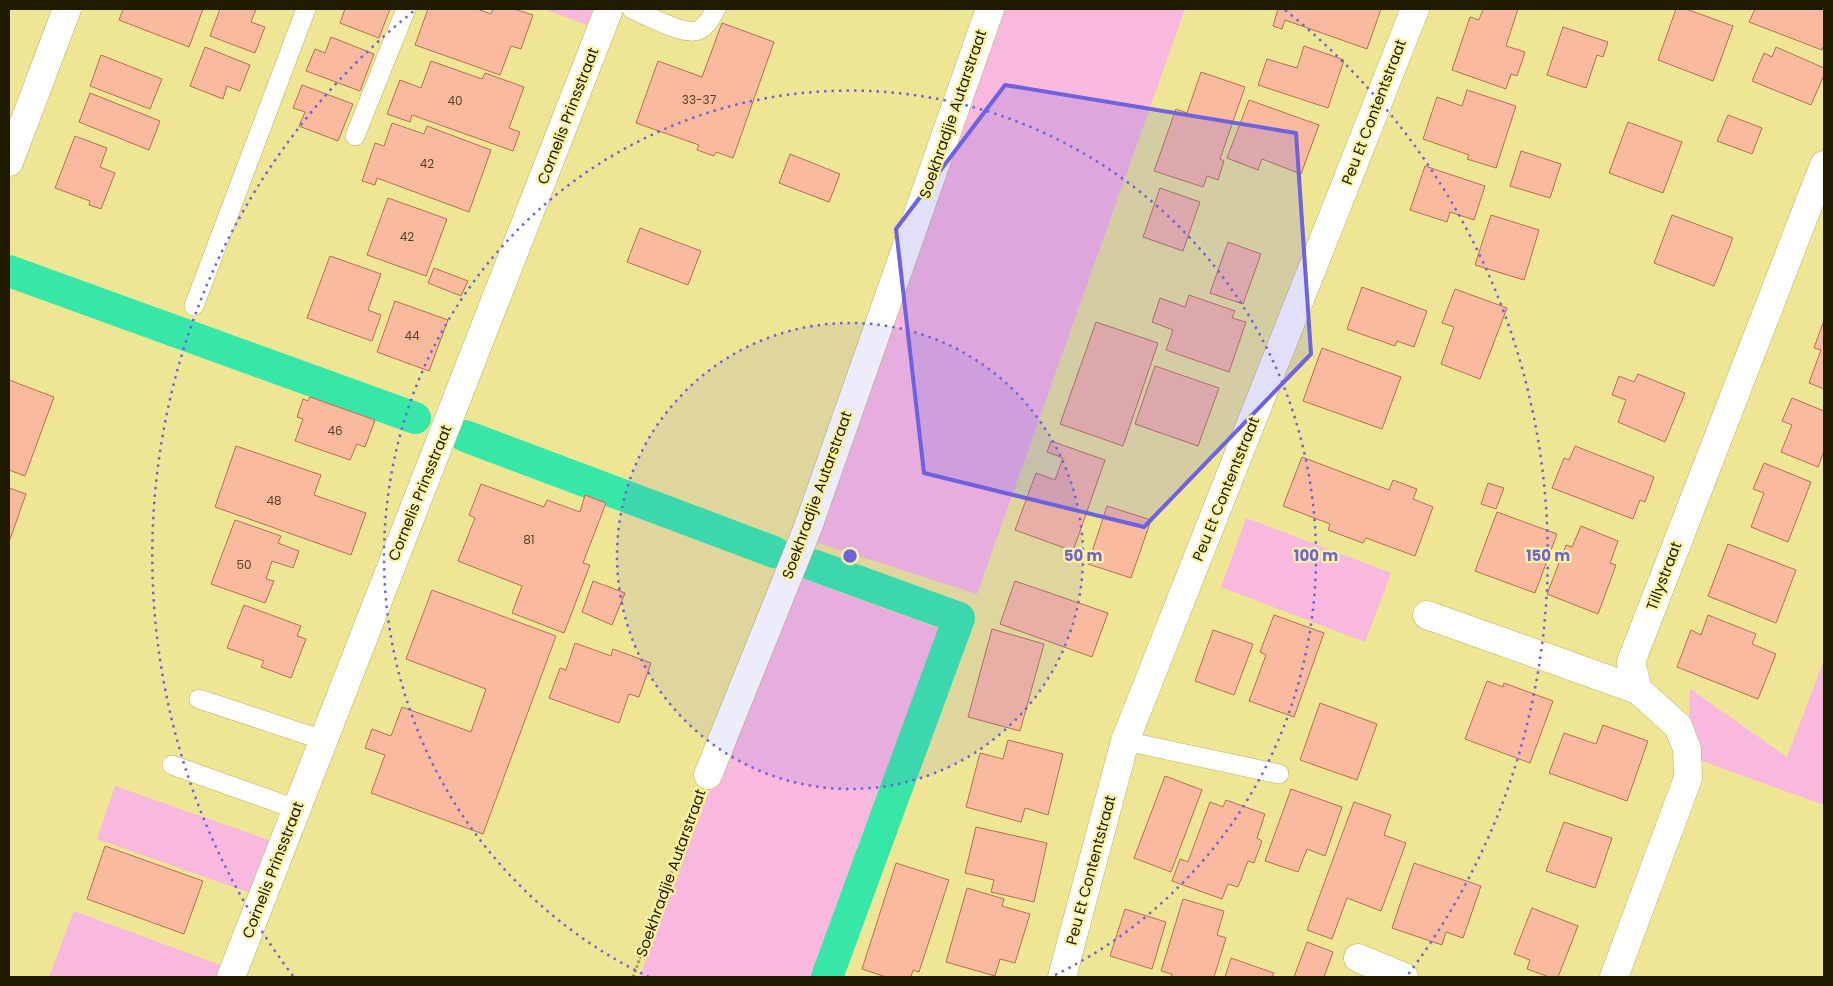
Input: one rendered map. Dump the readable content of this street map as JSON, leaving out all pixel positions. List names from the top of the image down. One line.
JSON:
{"streets":{"street":["Peu Et Contentstraat","Soekhradjie Autarstraat","Cornelis Prinsstraat","Tillystraat"]},"house_numbers":["33-37","40","42","42","44","46","48","81","50"],"rings":["50 m","100 m","150 m"]}
